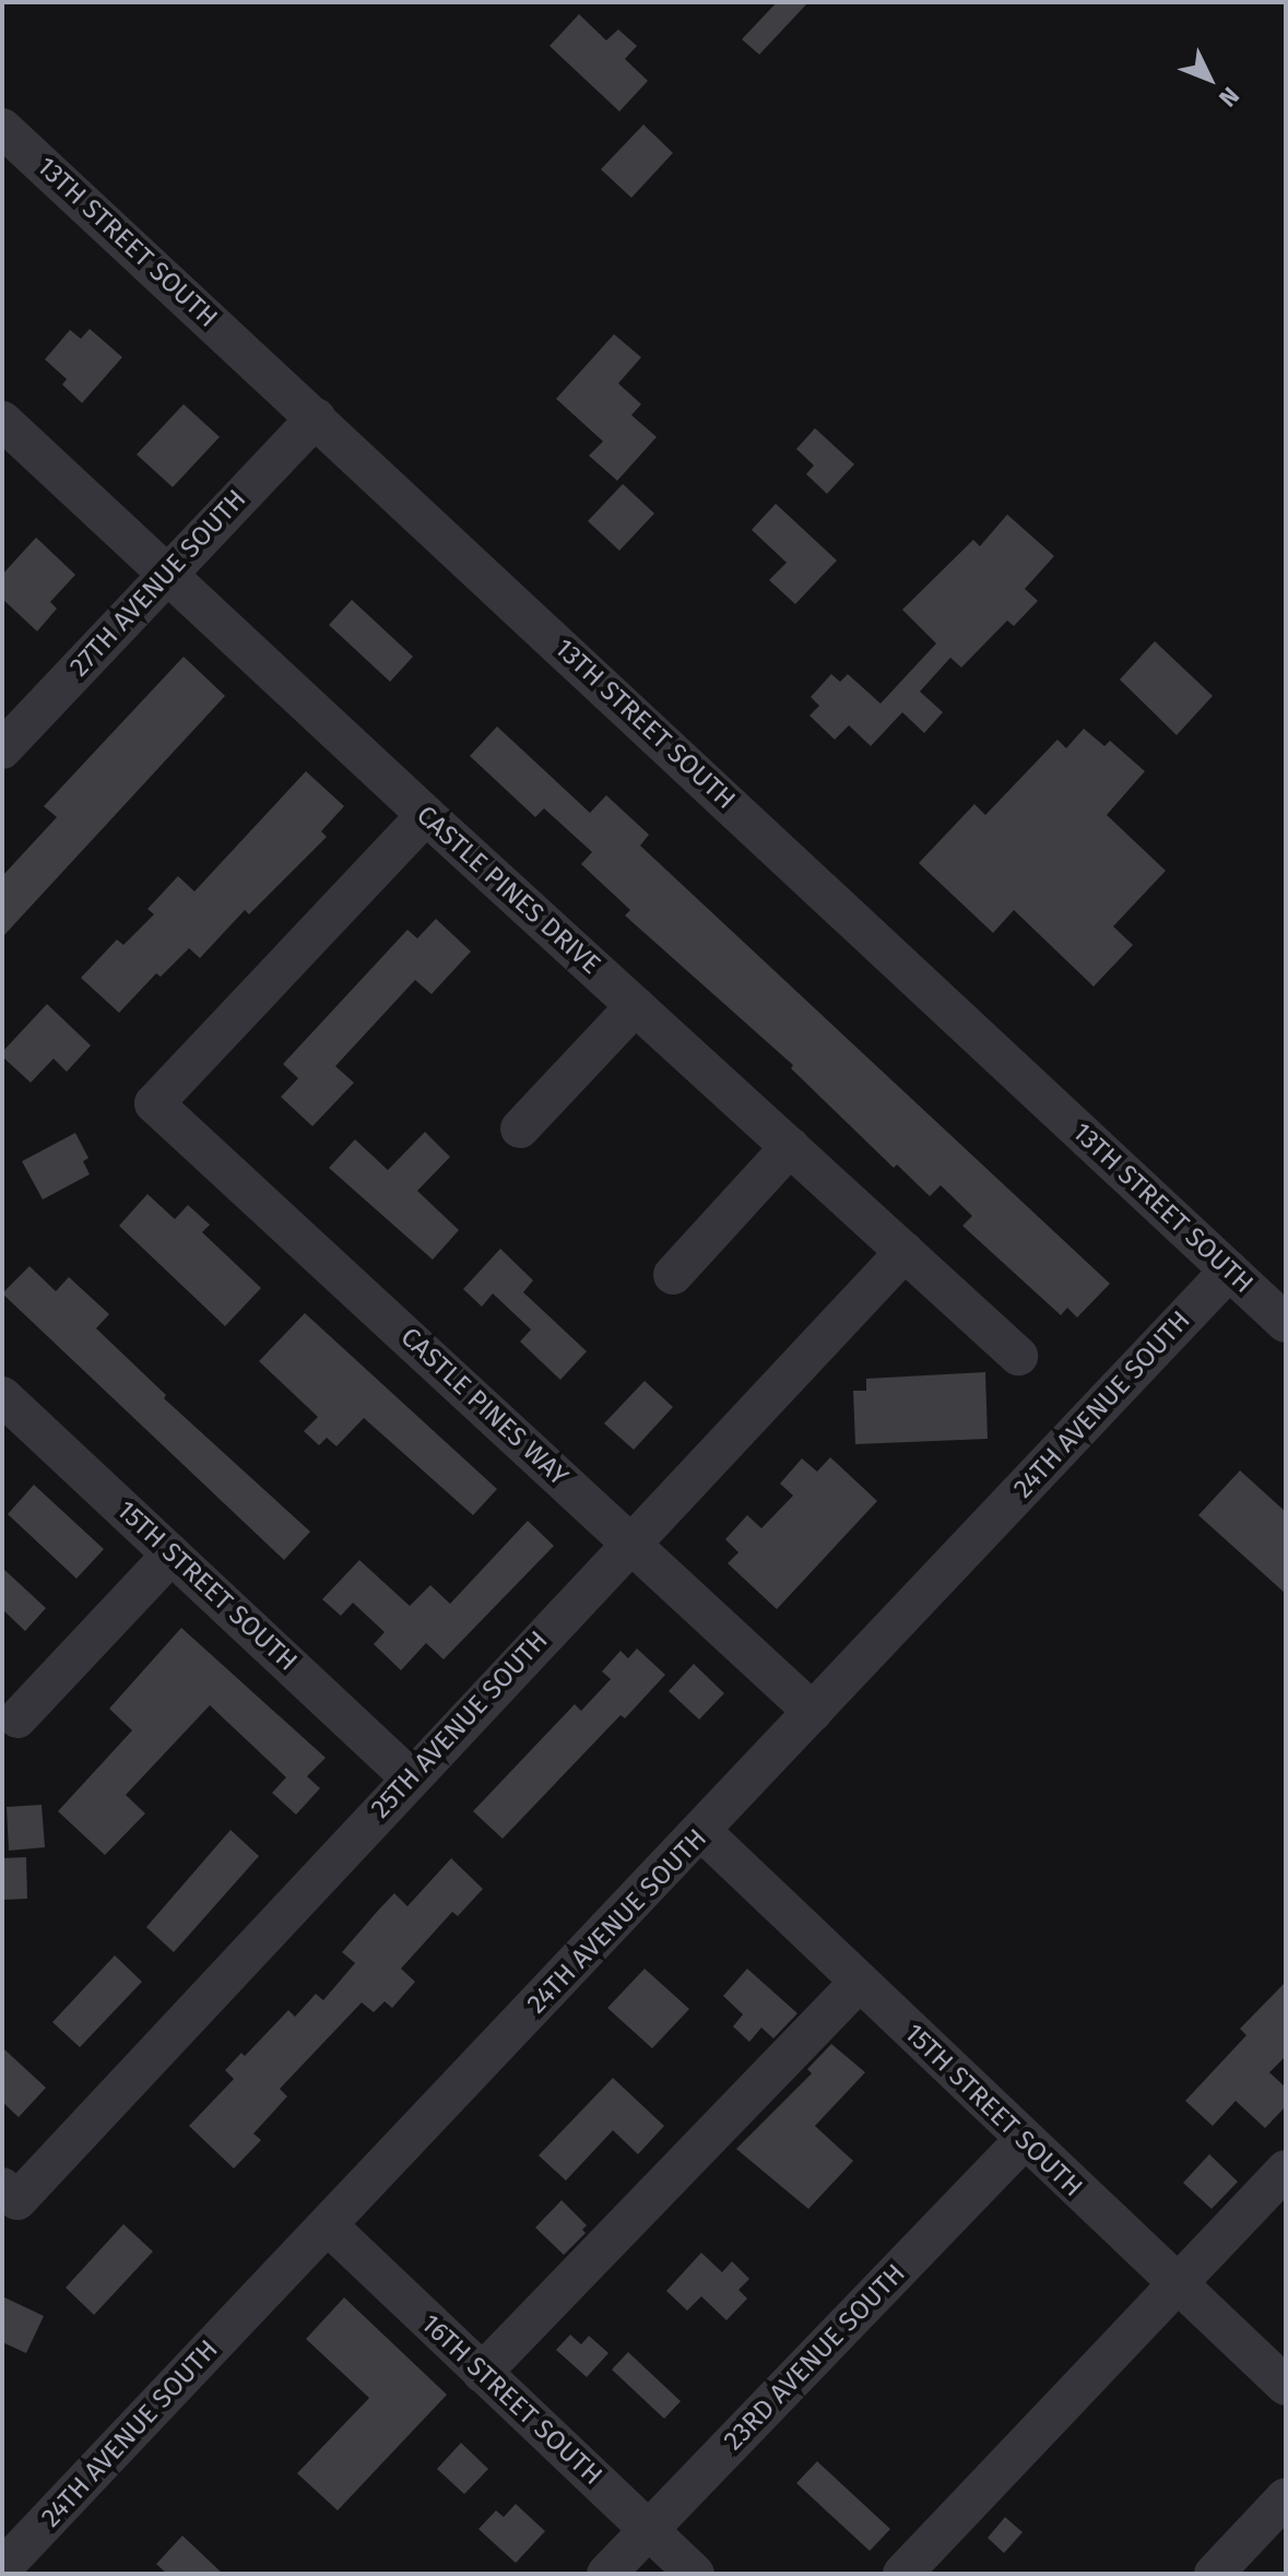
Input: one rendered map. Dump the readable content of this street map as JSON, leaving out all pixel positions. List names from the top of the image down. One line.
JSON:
{"streets":{"street":["13TH STREET SOUTH","27TH AVENUE SOUTH","CASTLE PINES DRIVE","24TH AVENUE SOUTH","CASTLE PINES WAY","15TH STREET SOUTH","25TH AVENUE SOUTH","23RD AVENUE SOUTH","16TH STREET SOUTH"]},"crossings":[["13TH STREET SOUTH","27TH AVENUE SOUTH"],["13TH STREET SOUTH","24TH AVENUE SOUTH"],["27TH AVENUE SOUTH","CASTLE PINES DRIVE"],["CASTLE PINES DRIVE","CASTLE PINES WAY"],["CASTLE PINES DRIVE","25TH AVENUE SOUTH"],["24TH AVENUE SOUTH","CASTLE PINES WAY"],["24TH AVENUE SOUTH","15TH STREET SOUTH"],["24TH AVENUE SOUTH","16TH STREET SOUTH"],["CASTLE PINES WAY","25TH AVENUE SOUTH"],["15TH STREET SOUTH","25TH AVENUE SOUTH"],["15TH STREET SOUTH","23RD AVENUE SOUTH"],["23RD AVENUE SOUTH","16TH STREET SOUTH"]],"north":"bottom right"}
